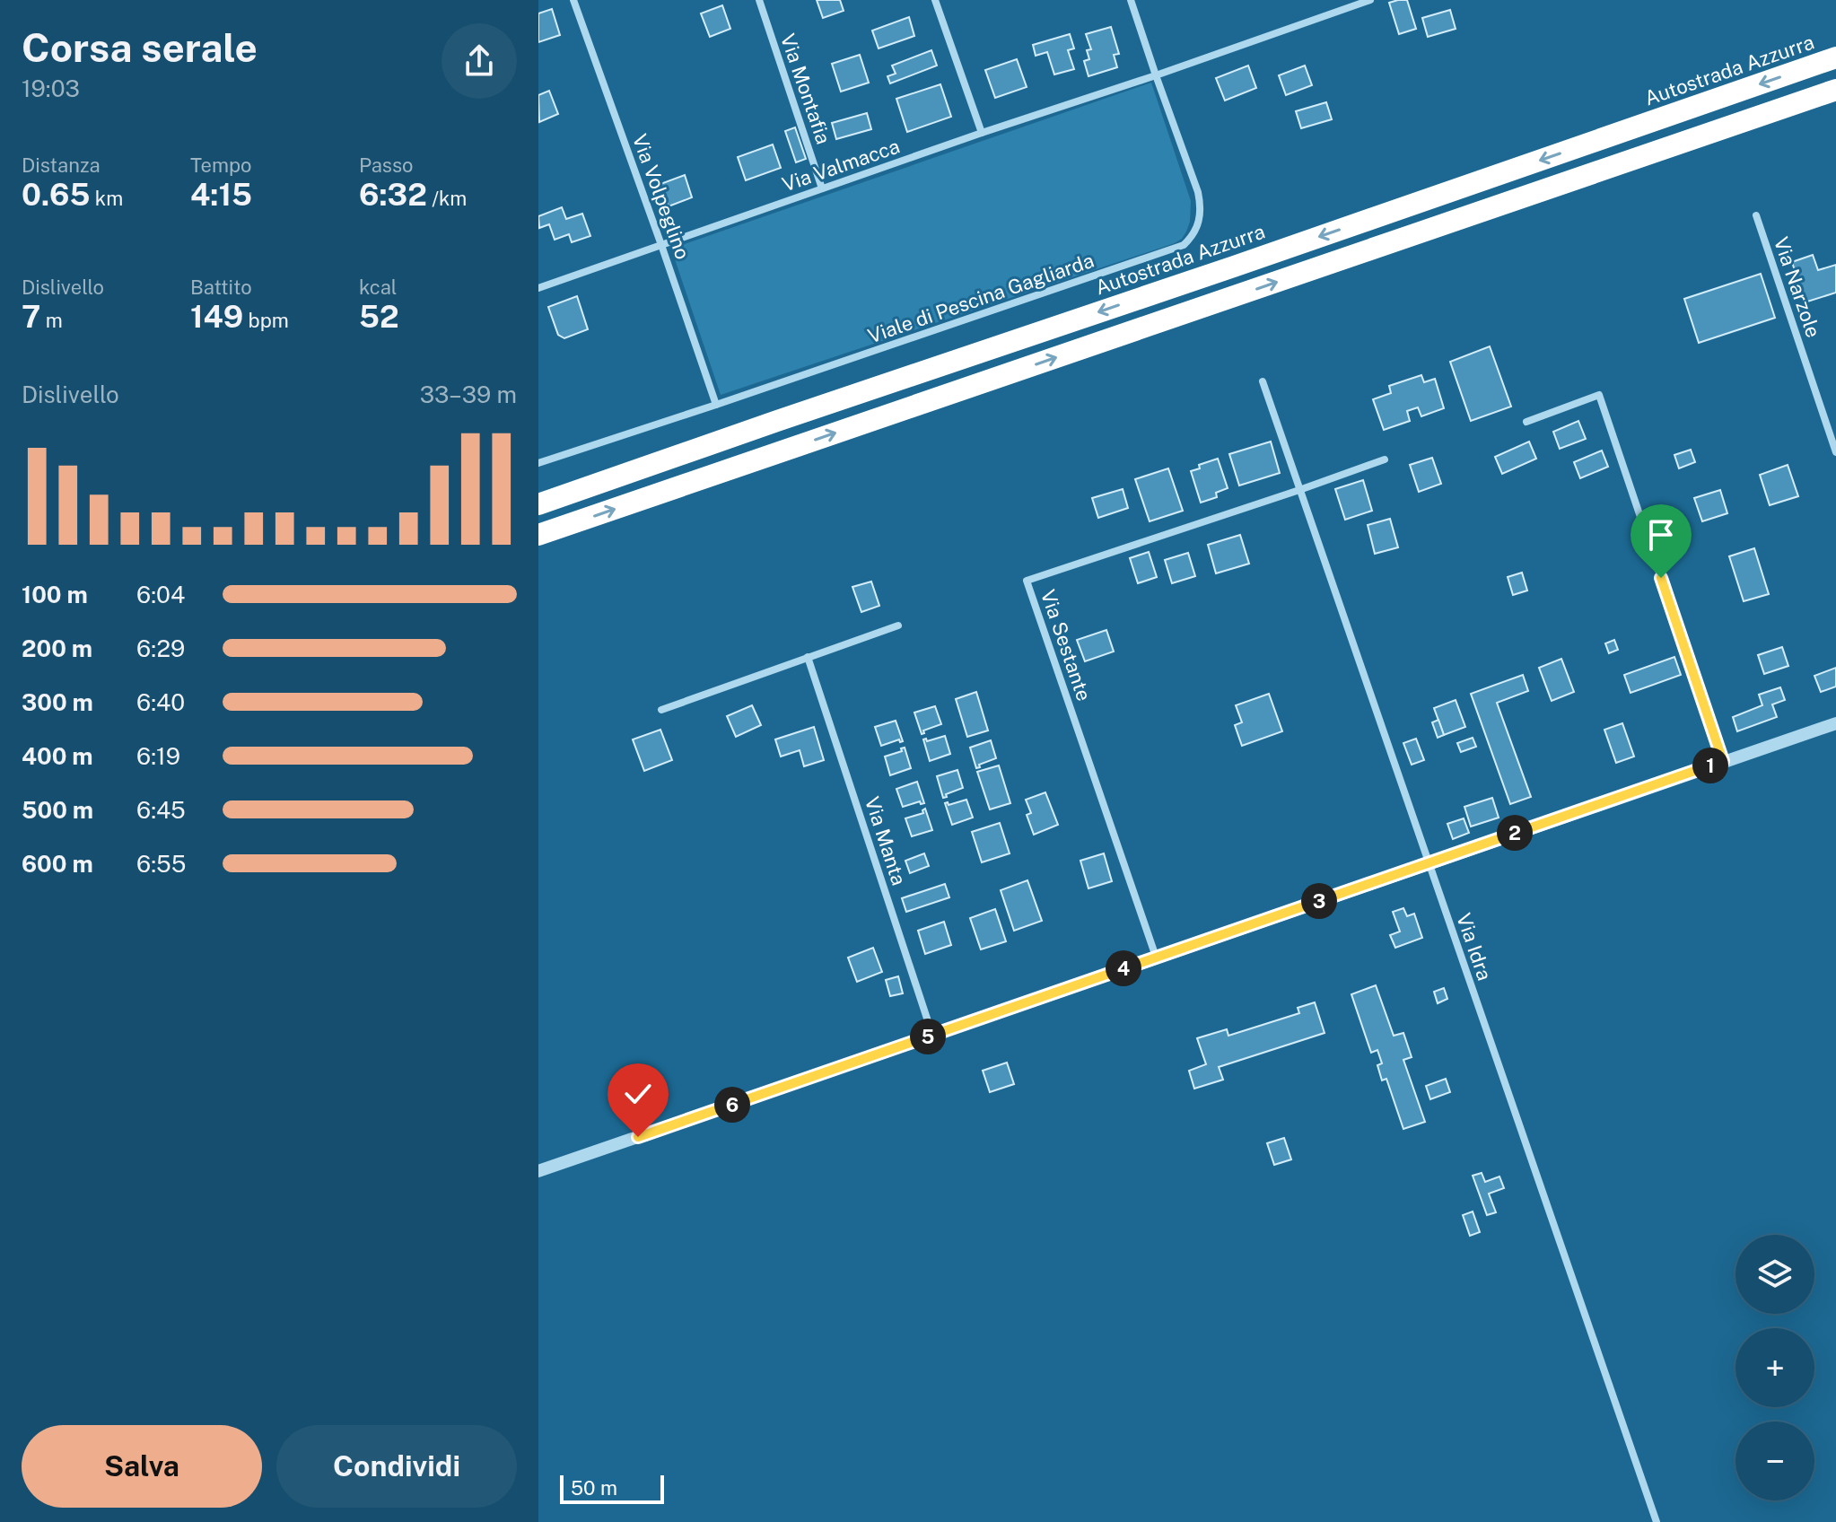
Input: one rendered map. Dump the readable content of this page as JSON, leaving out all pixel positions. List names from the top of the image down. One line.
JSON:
{"streets":{"highway":["Autostrada Azzurra"],"street":["Via Montafia","Via Valmacca","Via Volpeglino","Via Narzole","Viale di Pescina Gagliarda","Via Sestante","Via Manta","Via Idra"]},"crossings":[["Via Montafia","Via Valmacca"],["Via Valmacca","Via Volpeglino"],["Via Valmacca","Viale di Pescina Gagliarda"],["Via Volpeglino","Viale di Pescina Gagliarda"],["Via Sestante","Via Idra"]],"scale_bar":"50 m","page":{"heading":["Corsa serale","19:03"],"stats":[["Distanza","0.65 km"],["Tempo","4:15"],["Passo","6:32 /km"],["Dislivello","7 m"],["Battito","149 bpm"],["kcal","52"]],"chart":["Dislivello","33–39 m"],"list":[{"name":"100 m","note":"6:04"},{"name":"200 m","note":"6:29"},{"name":"300 m","note":"6:40"},{"name":"400 m","note":"6:19"},{"name":"500 m","note":"6:45"},{"name":"600 m","note":"6:55"}],"pins":["1","2","3","4","5","6"],"map_buttons":["+","−"],"buttons":["Salva","Condividi"],"scale":"50 m"}}
